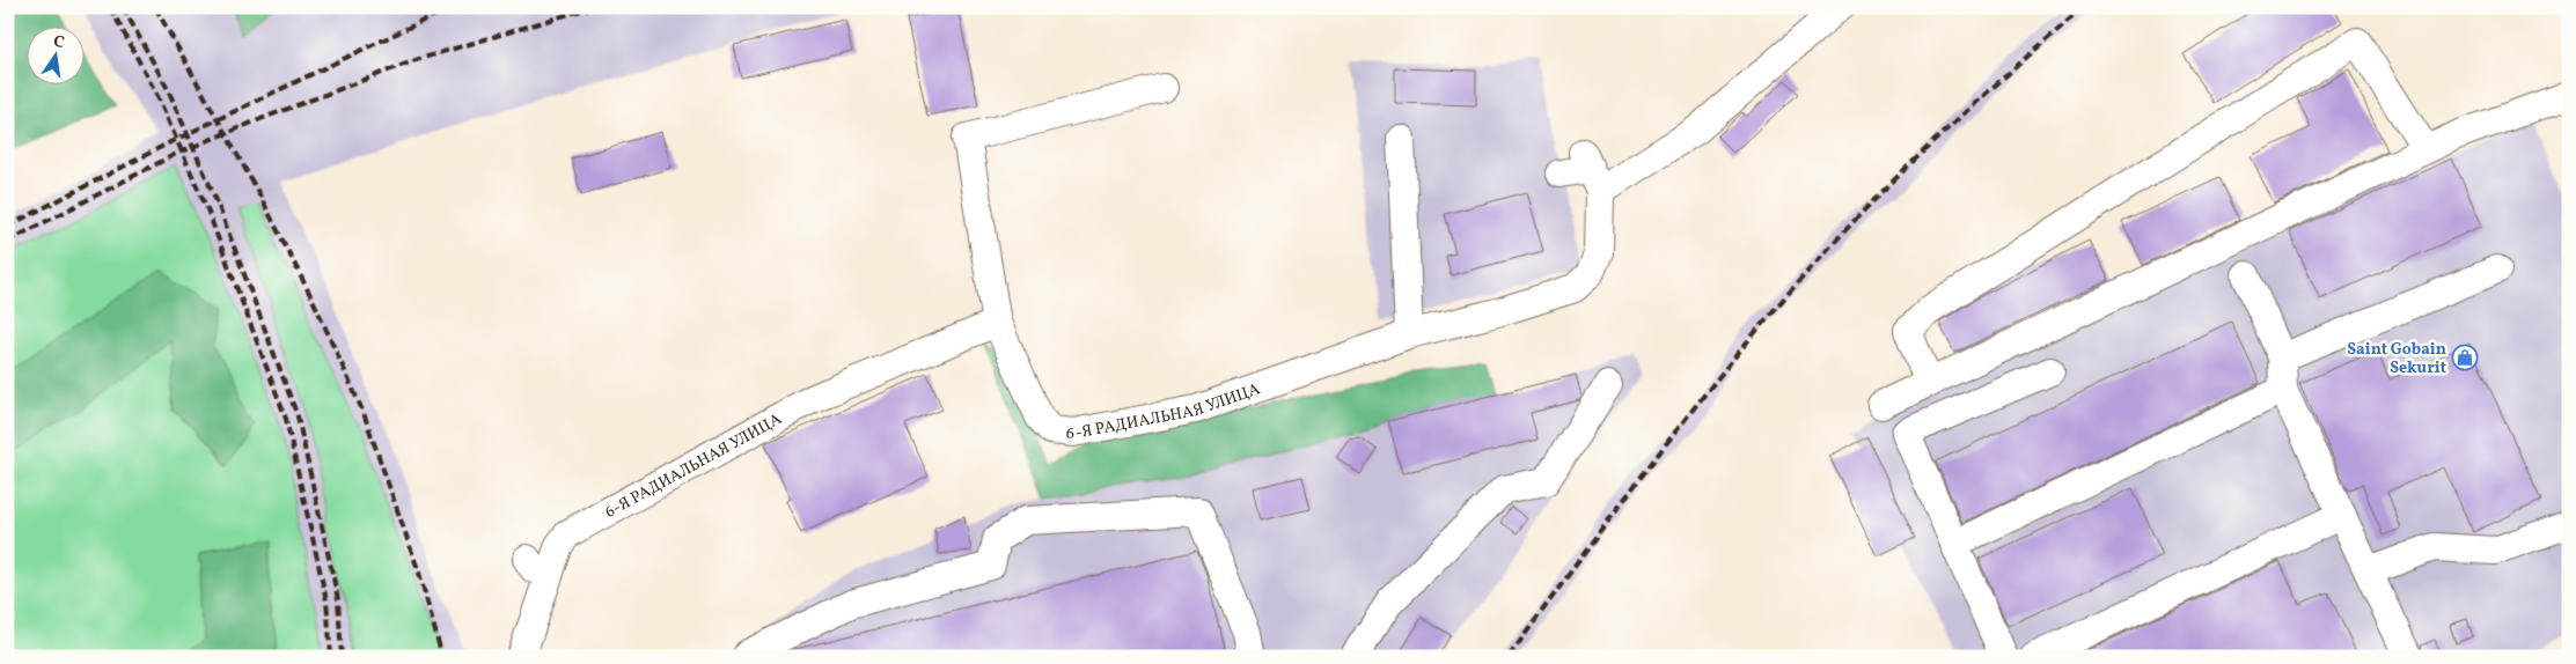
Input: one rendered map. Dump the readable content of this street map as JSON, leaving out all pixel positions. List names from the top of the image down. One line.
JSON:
{"streets":{"street":["6-Я РАДИАЛЬНАЯ УЛИЦА"]},"places":{"shop":["Saint Gobain Sekurit"]},"north":"top"}
